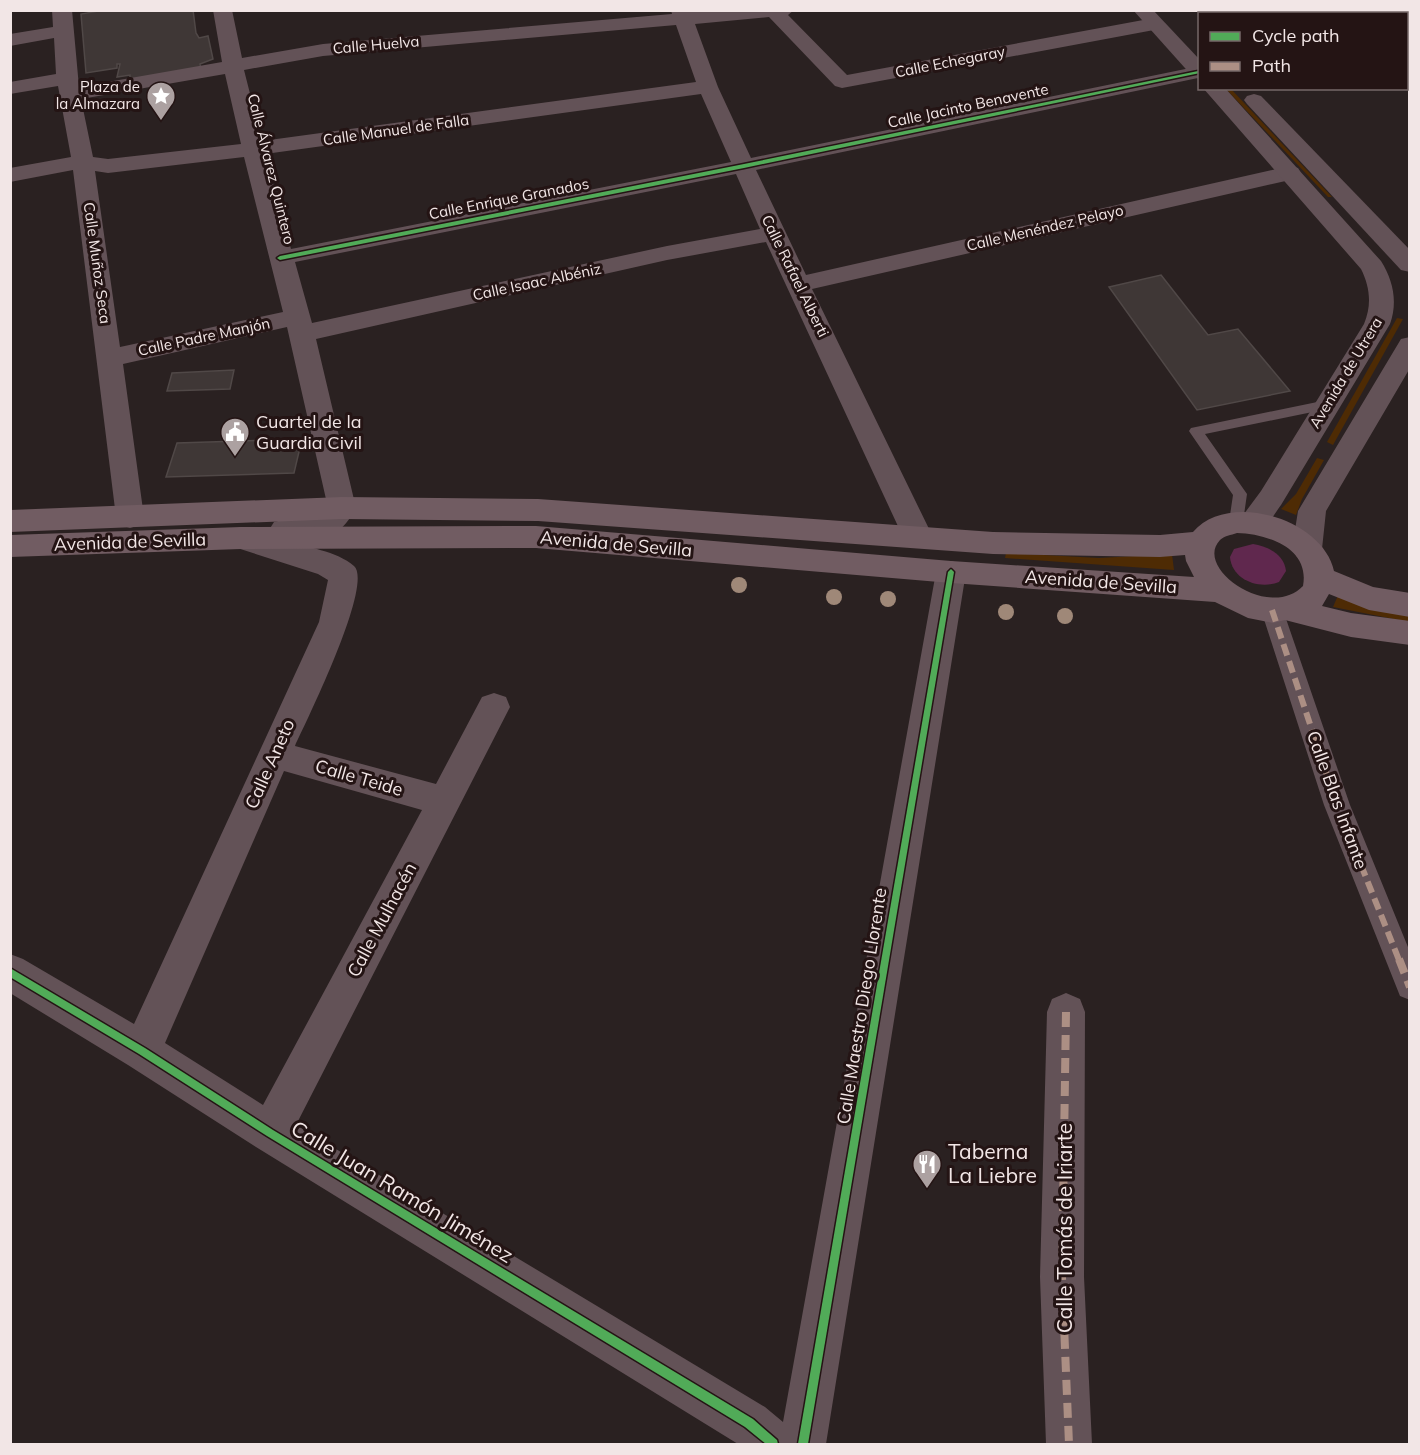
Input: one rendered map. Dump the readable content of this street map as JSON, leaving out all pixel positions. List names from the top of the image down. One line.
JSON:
{"streets":{"main road":["Avenida de Sevilla"],"street":["Calle Huelva","Calle Echegaray","Calle Jacinto Benavente","Calle Manuel de Falla","Calle Álvarez Quintero","Calle Enrique Granados","Calle Menéndez Pelayo","Calle Muñoz Seca","Calle Rafael Alberti","Calle Isaac Albéniz","Calle Padre Manjón","Avenida de Utrera","Calle Aneto","Calle Teide","Calle Blas Infante","Calle Mulhacén","Calle Maestro Diego Llorente","Calle Juan Ramón Jiménez","Calle Tomás de Iriarte"]},"crossings":[["Calle Huelva","Calle Echegaray"],["Calle Huelva","Calle Álvarez Quintero"],["Calle Huelva","Calle Muñoz Seca"],["Calle Huelva","Calle Rafael Alberti"],["Calle Echegaray","Avenida de Utrera"],["Calle Jacinto Benavente","Calle Enrique Granados"],["Calle Jacinto Benavente","Calle Rafael Alberti"],["Calle Manuel de Falla","Calle Álvarez Quintero"],["Calle Manuel de Falla","Calle Muñoz Seca"],["Calle Manuel de Falla","Calle Rafael Alberti"],["Calle Álvarez Quintero","Calle Enrique Granados"],["Calle Álvarez Quintero","Calle Isaac Albéniz"],["Calle Álvarez Quintero","Calle Padre Manjón"],["Calle Álvarez Quintero","Avenida de Sevilla"],["Calle Enrique Granados","Calle Rafael Alberti"],["Calle Menéndez Pelayo","Calle Rafael Alberti"],["Calle Menéndez Pelayo","Avenida de Utrera"],["Calle Muñoz Seca","Calle Padre Manjón"],["Calle Muñoz Seca","Avenida de Sevilla"],["Calle Rafael Alberti","Calle Isaac Albéniz"],["Calle Rafael Alberti","Avenida de Sevilla"],["Calle Isaac Albéniz","Calle Padre Manjón"],["Avenida de Utrera","Avenida de Sevilla"],["Avenida de Utrera","Calle Blas Infante"],["Avenida de Sevilla","Calle Aneto"],["Avenida de Sevilla","Calle Blas Infante"],["Avenida de Sevilla","Calle Maestro Diego Llorente"],["Calle Aneto","Calle Teide"],["Calle Aneto","Calle Juan Ramón Jiménez"],["Calle Teide","Calle Mulhacén"],["Calle Mulhacén","Calle Juan Ramón Jiménez"]],"places":{"place":["Plaza de la Almazara"],"public building":["Cuartel de la Guardia Civil"],"restaurant":["Taberna La Liebre"]},"legend":["Cycle path","Path"]}
